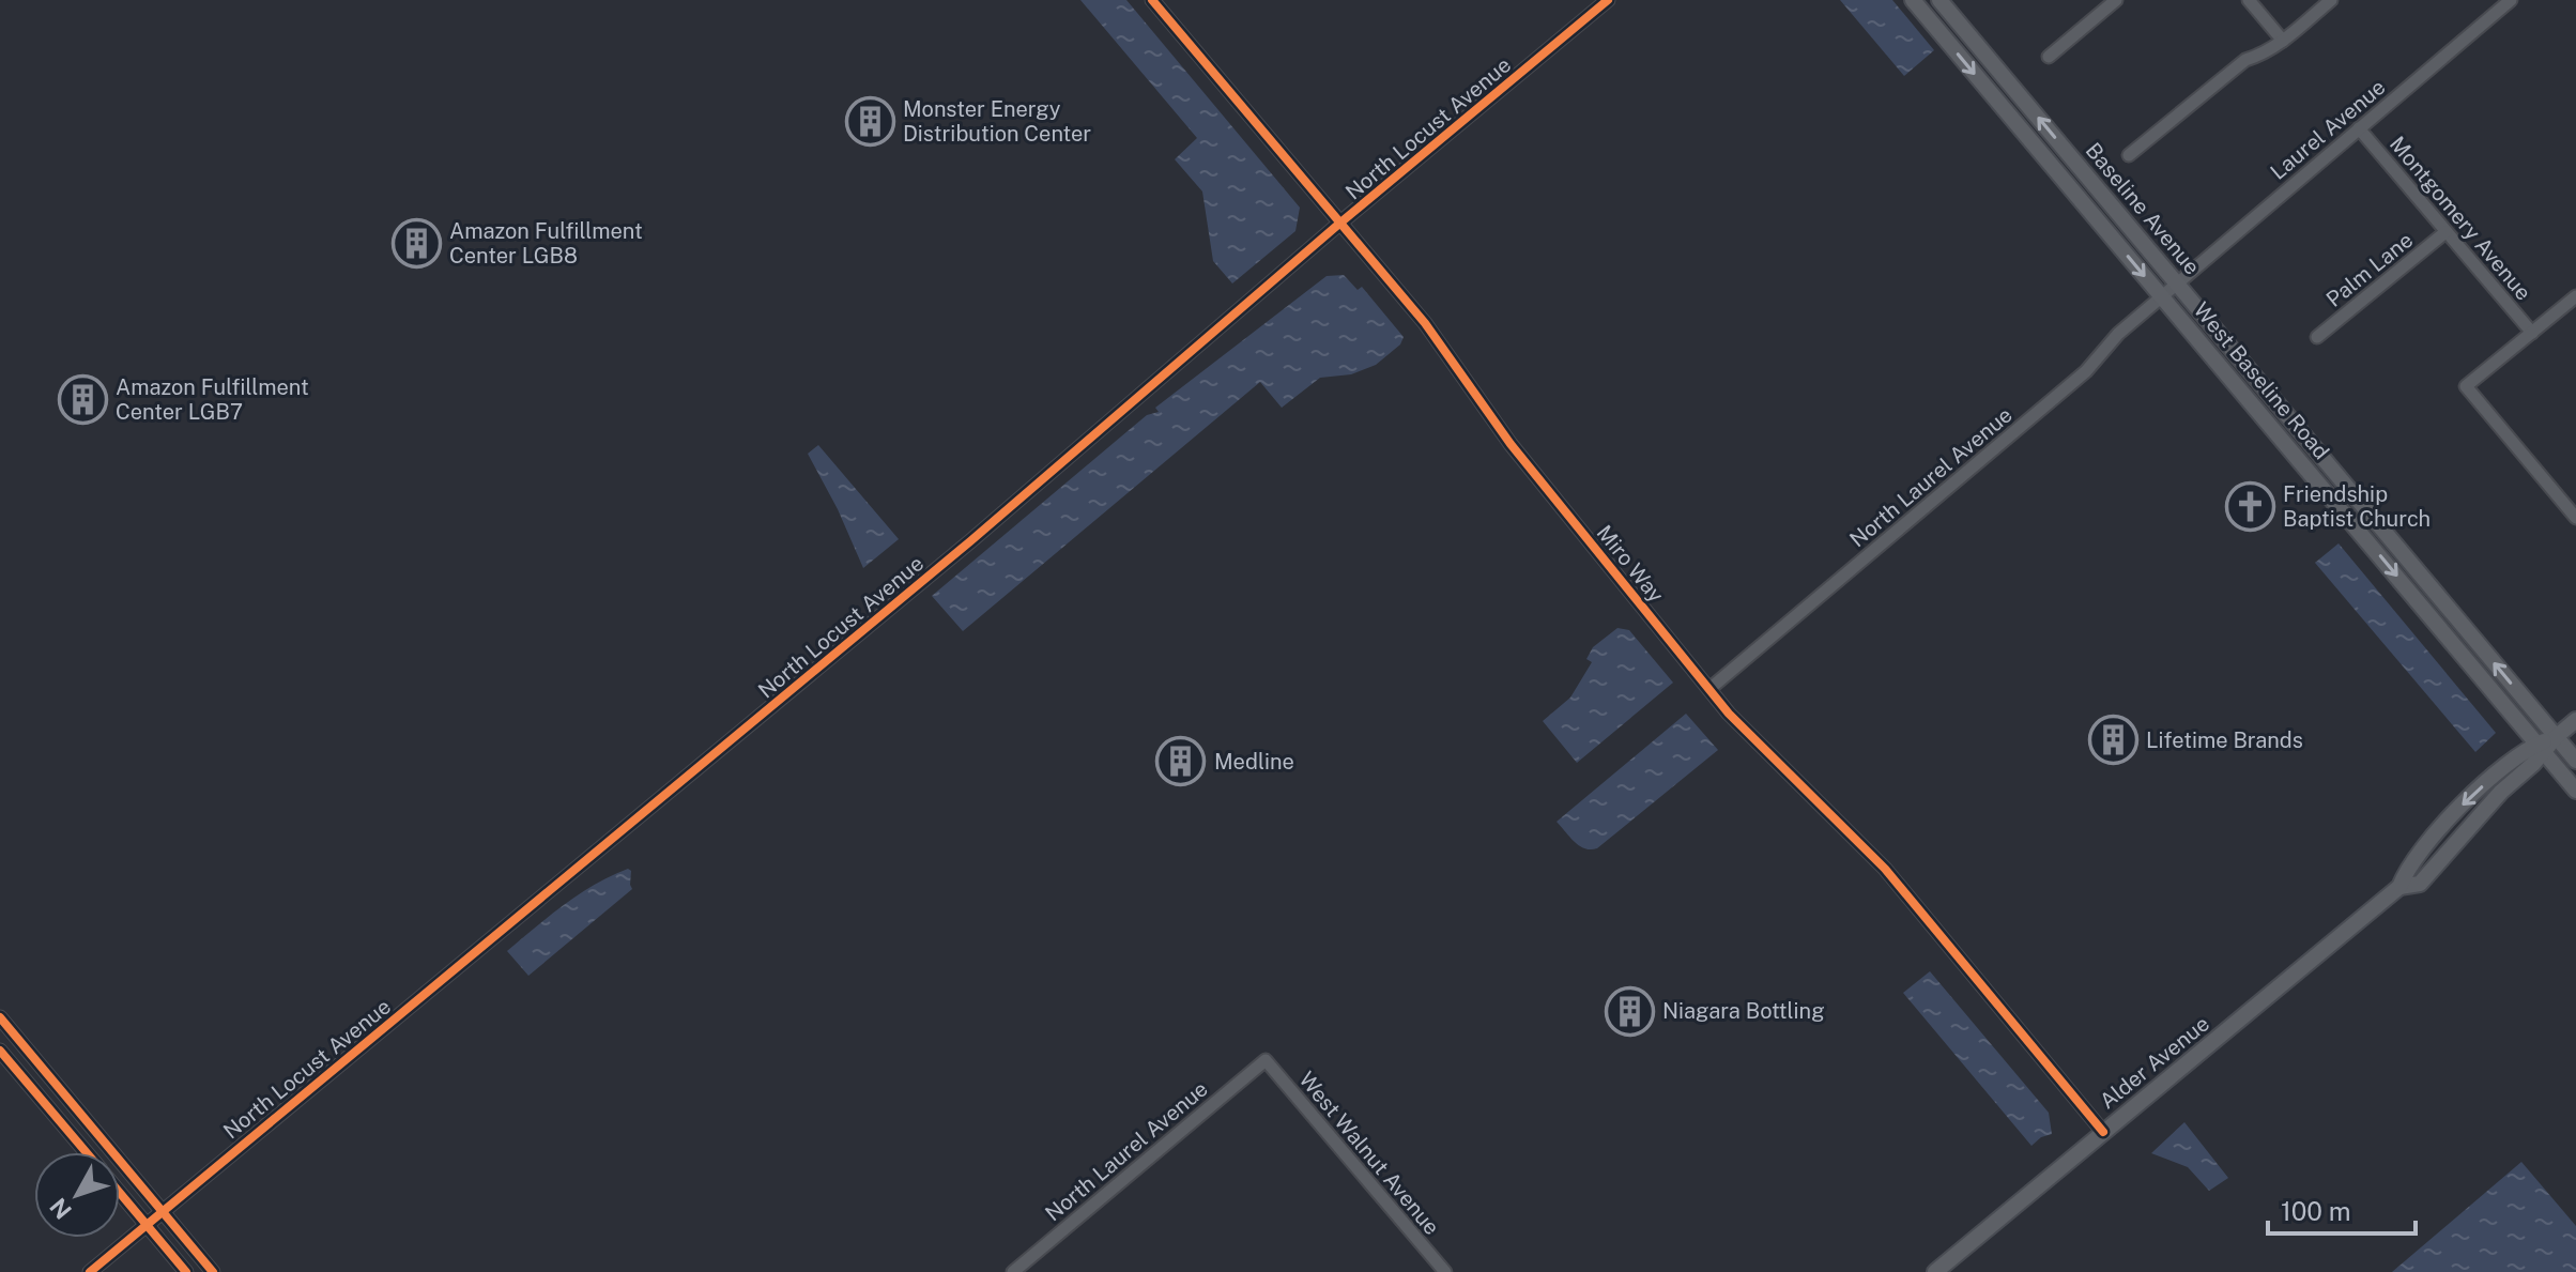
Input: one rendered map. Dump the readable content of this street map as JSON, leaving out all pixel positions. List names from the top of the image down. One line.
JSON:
{"streets":{"main road":["Baseline Avenue","West Baseline Road","Alder Avenue"],"street":["North Locust Avenue","Laurel Avenue","Montgomery Avenue","Palm Lane","North Laurel Avenue","Miro Way","West Walnut Avenue"]},"crossings":[["North Locust Avenue","Miro Way"],["Laurel Avenue","Baseline Avenue"],["Laurel Avenue","Montgomery Avenue"],["Laurel Avenue","West Baseline Road"],["Laurel Avenue","North Laurel Avenue"],["Baseline Avenue","West Baseline Road"],["Baseline Avenue","North Laurel Avenue"],["Baseline Avenue","Alder Avenue"],["Montgomery Avenue","Palm Lane"],["West Baseline Road","North Laurel Avenue"],["West Baseline Road","Alder Avenue"],["North Laurel Avenue","Miro Way"],["North Laurel Avenue","West Walnut Avenue"],["Miro Way","Alder Avenue"]],"one_way":["Baseline Avenue","West Baseline Road"],"places":{"building":["Monster Energy Distribution Center","Amazon Fulfillment Center LGB8","Amazon Fulfillment Center LGB7","Lifetime Brands","Medline","Niagara Bottling"],"church":["Friendship Baptist Church"]},"scale_bar":"100 m","north":"bottom left"}
